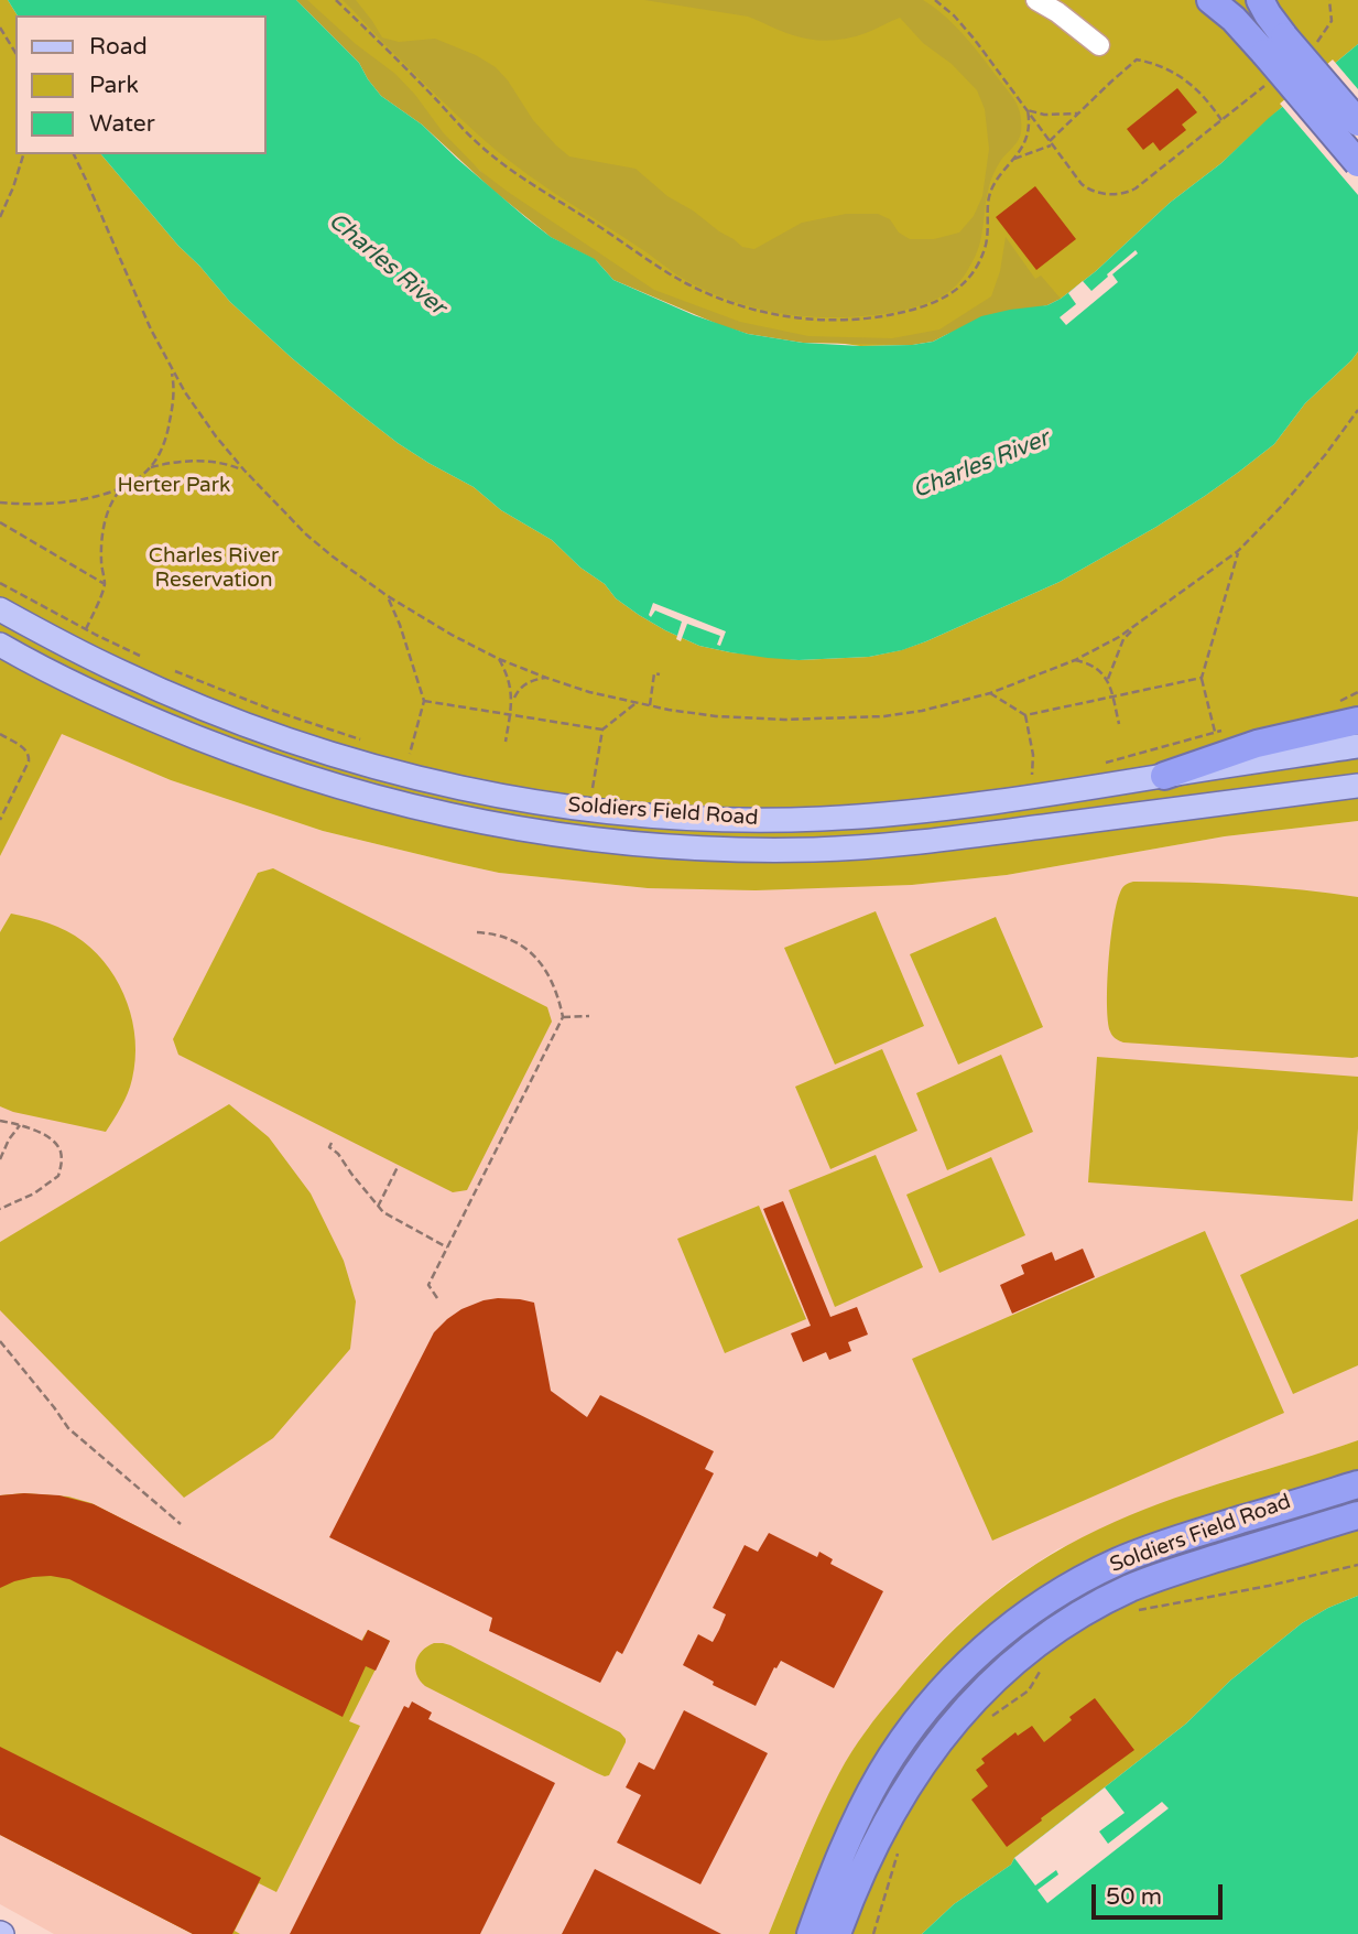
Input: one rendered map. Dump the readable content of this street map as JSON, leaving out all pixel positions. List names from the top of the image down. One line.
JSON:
{"streets":{"highway":["Soldiers Field Road"]},"water":["Charles River"],"parks":["Herter Park","Charles River Reservation"],"legend":["Road","Park","Water"],"scale_bar":"50 m"}
